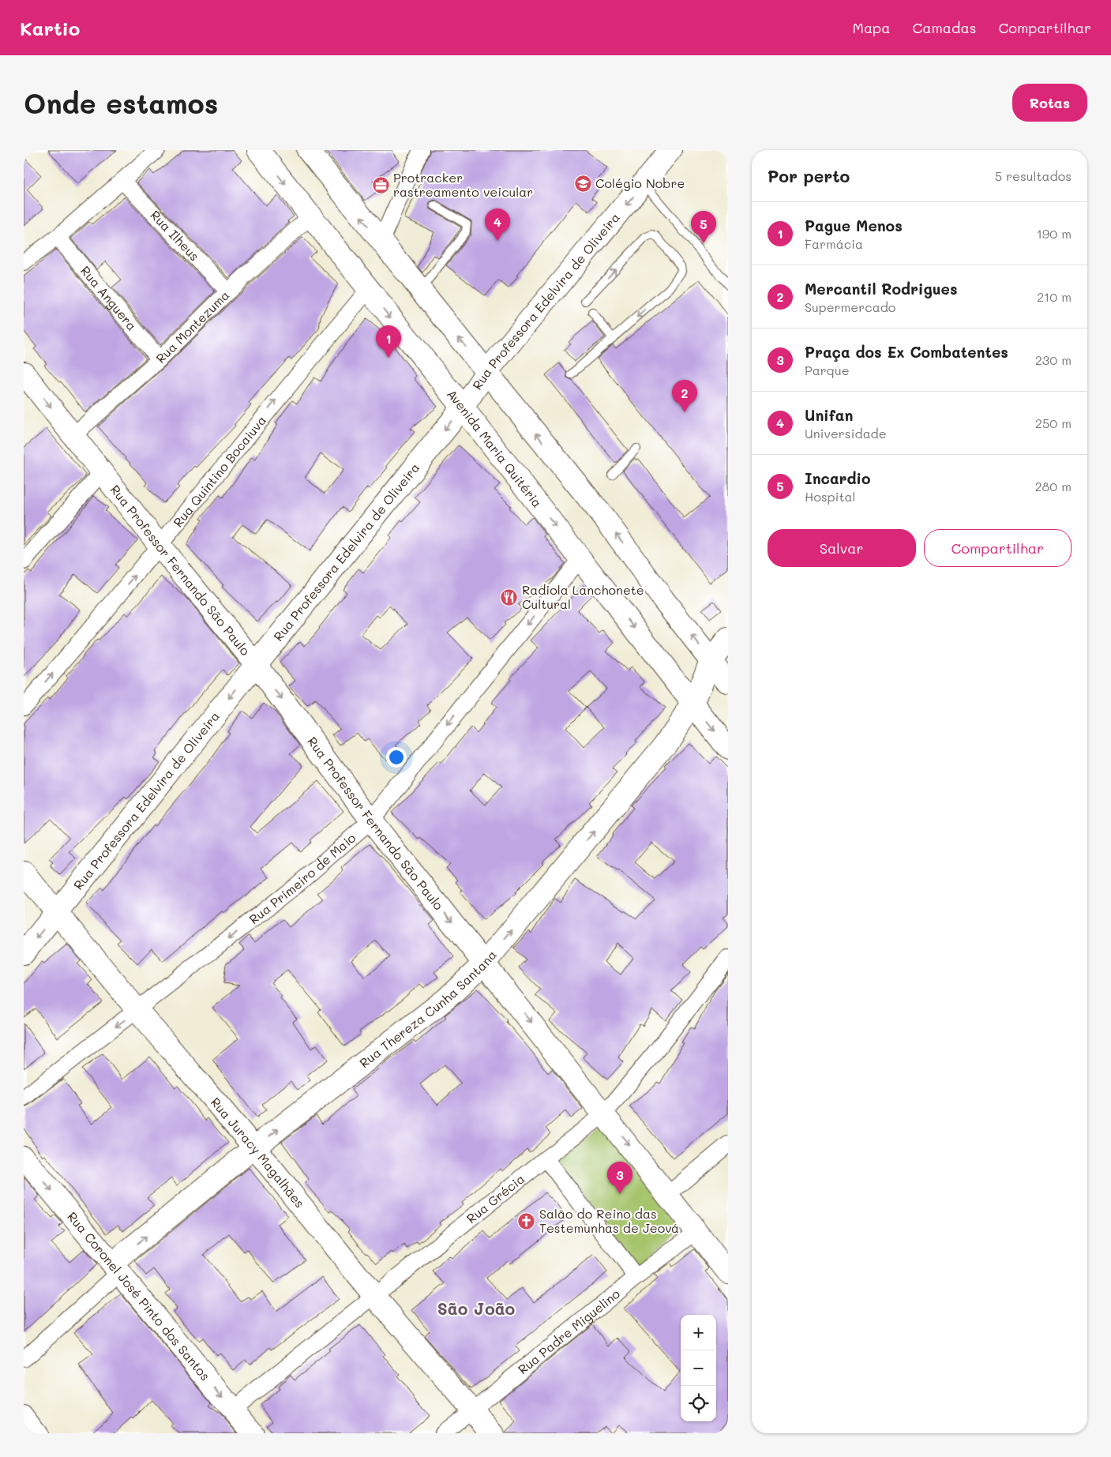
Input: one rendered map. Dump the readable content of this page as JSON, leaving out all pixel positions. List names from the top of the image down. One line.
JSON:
{"streets":{"street":["Rua Ilheus","Rua Anguera","Rua Professora Edelvira de Oliveira","Rua Montezuma","Avenida Maria Quitéria","Rua Quintino Bocaiuva","Rua Professor Fernando São Paulo","Rua Primeiro de Maio","Rua Thereza Cunha Santana","Rua Juracy Magalhães","Rua Grécia","Rua Coronel José Pinto dos Santos","Rua Padre Miguelino"]},"crossings":[["Rua Ilheus","Rua Montezuma"],["Rua Anguera","Rua Montezuma"],["Rua Professora Edelvira de Oliveira","Avenida Maria Quitéria"],["Rua Professora Edelvira de Oliveira","Rua Professor Fernando São Paulo"],["Rua Professora Edelvira de Oliveira","Rua Juracy Magalhães"],["Rua Montezuma","Avenida Maria Quitéria"],["Rua Montezuma","Rua Professor Fernando São Paulo"],["Avenida Maria Quitéria","Rua Quintino Bocaiuva"],["Avenida Maria Quitéria","Rua Primeiro de Maio"],["Avenida Maria Quitéria","Rua Thereza Cunha Santana"],["Rua Quintino Bocaiuva","Rua Professor Fernando São Paulo"],["Rua Professor Fernando São Paulo","Rua Primeiro de Maio"],["Rua Professor Fernando São Paulo","Rua Thereza Cunha Santana"],["Rua Professor Fernando São Paulo","Rua Grécia"],["Rua Professor Fernando São Paulo","Rua Padre Miguelino"],["Rua Primeiro de Maio","Rua Juracy Magalhães"],["Rua Thereza Cunha Santana","Rua Juracy Magalhães"],["Rua Thereza Cunha Santana","Rua Coronel José Pinto dos Santos"],["Rua Juracy Magalhães","Rua Grécia"],["Rua Juracy Magalhães","Rua Padre Miguelino"],["Rua Grécia","Rua Coronel José Pinto dos Santos"]],"one_way":["Rua Professora Edelvira de Oliveira","Rua Quintino Bocaiuva","Rua Professor Fernando São Paulo","Rua Primeiro de Maio","Rua Thereza Cunha Santana","Rua Coronel José Pinto dos Santos"],"districts":["São João"],"places":{"school or university":["Colégio Nobre"],"office":["Protracker rastreamento veicular"],"restaurant":["Radiola Lanchonete Cultural"],"church":["Salão do Reino das Testemunhas de Jeová"]},"page":{"header":"Kartio","nav":["Mapa","Camadas","Compartilhar"],"buttons":["Rotas",["Salvar","Compartilhar"]],"title":"Onde estamos","heading":["Por perto","5 resultados"],"list":[{"mark":"1","name":"Pague Menos","note":"Farmácia","value":"190 m"},{"mark":"2","name":"Mercantil Rodrigues","note":"Supermercado","value":"210 m"},{"mark":"3","name":"Praça dos Ex Combatentes","note":"Parque","value":"230 m"},{"mark":"4","name":"Unifan","note":"Universidade","value":"250 m"},{"mark":"5","name":"Incardio","note":"Hospital","value":"280 m"}],"pins":["4","5","1","2","3"],"map_buttons":["+","−"]}}
